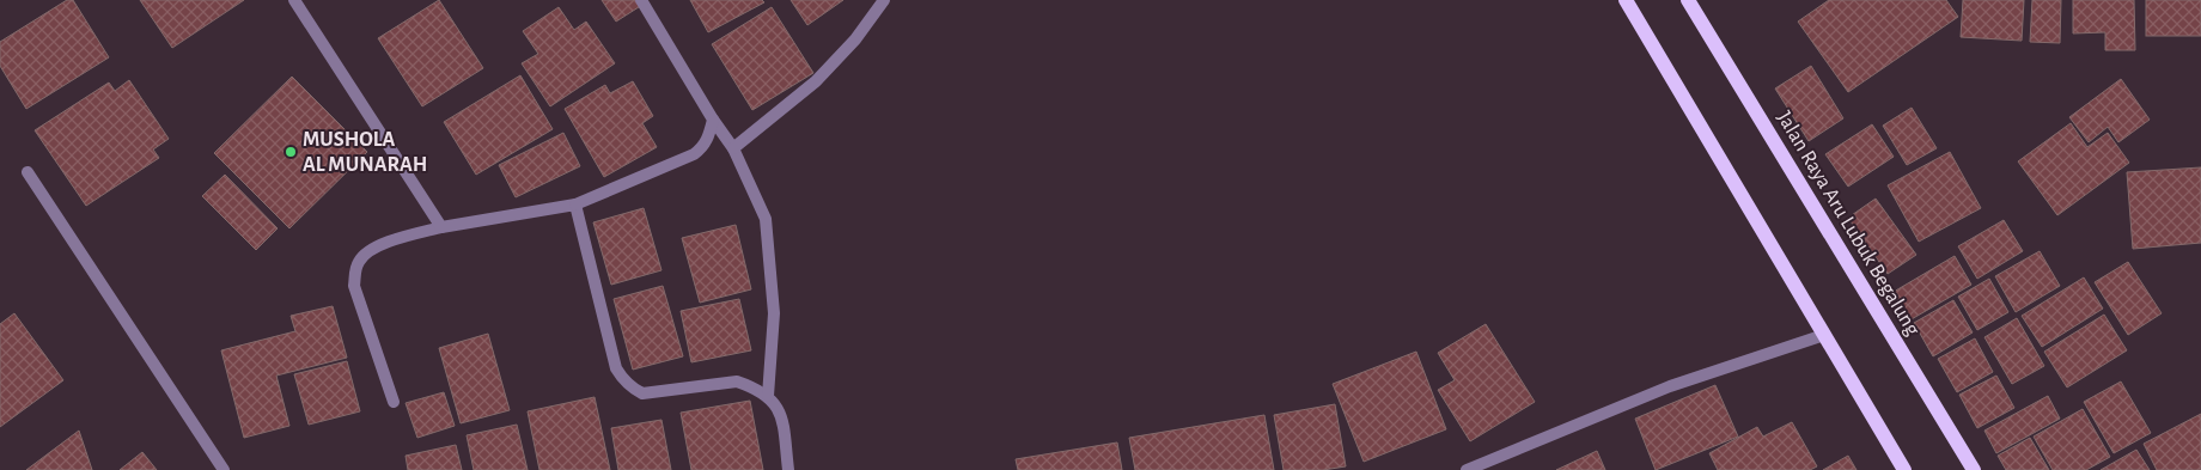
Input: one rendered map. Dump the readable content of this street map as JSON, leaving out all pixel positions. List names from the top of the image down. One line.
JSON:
{"streets":{"main road":["Jalan Raya Aru Lubuk Begalung"]},"places":["MUSHOLA AL MUNARAH"]}
